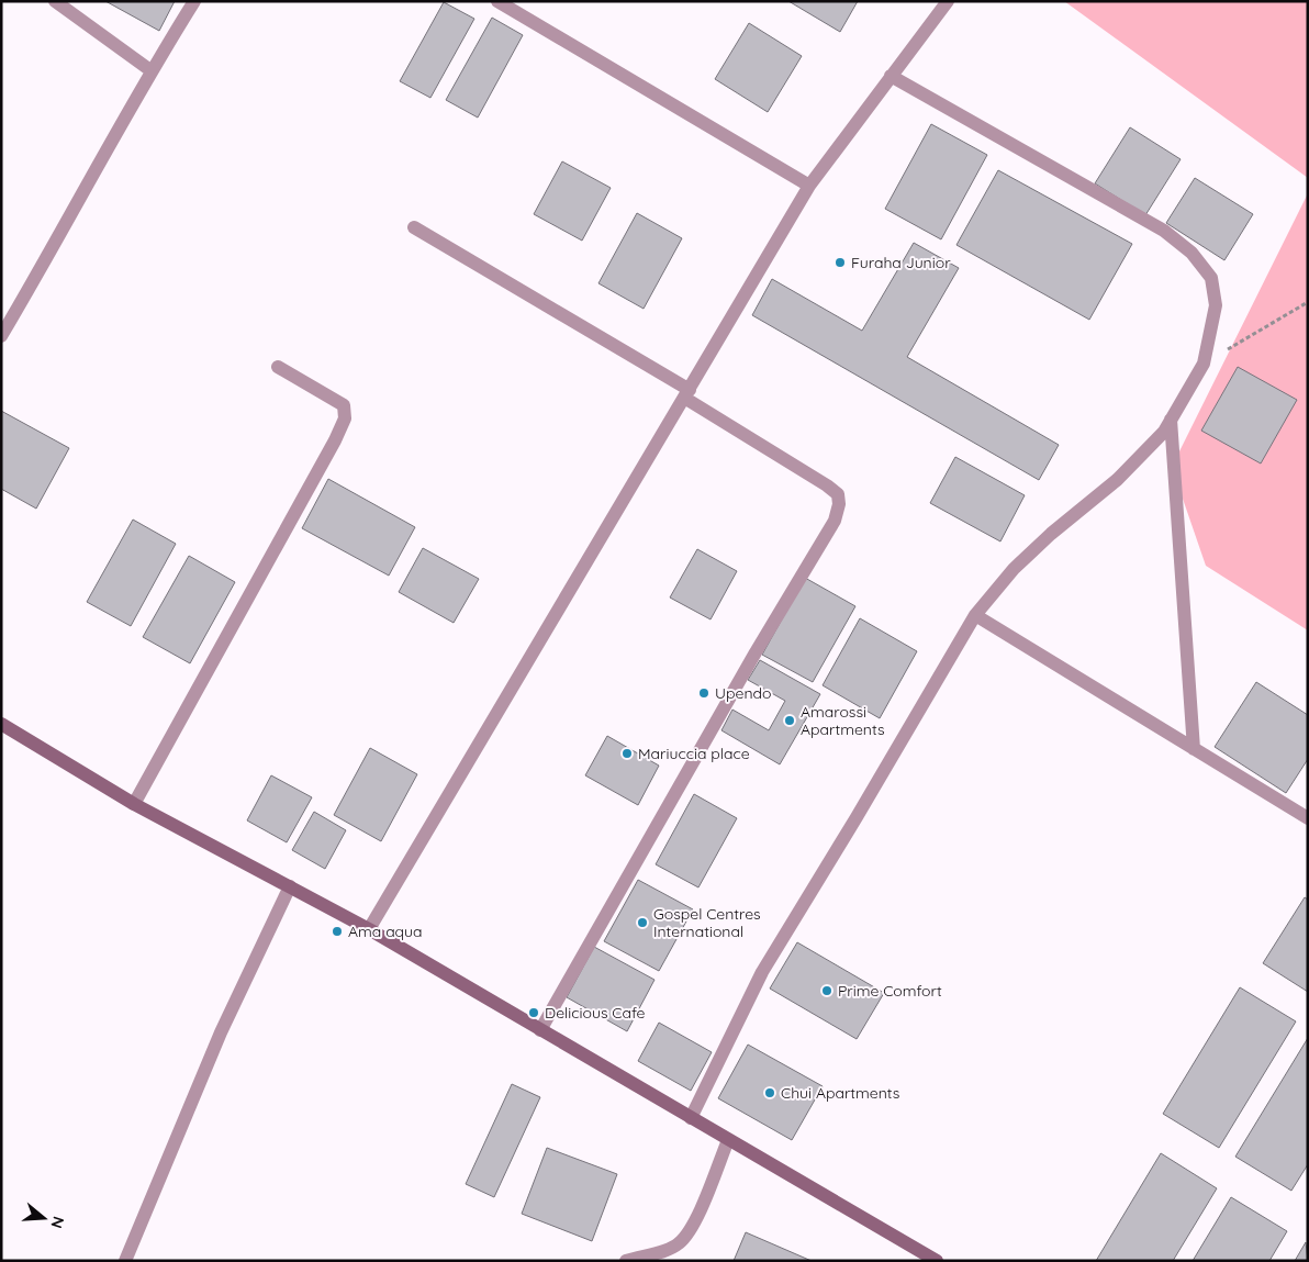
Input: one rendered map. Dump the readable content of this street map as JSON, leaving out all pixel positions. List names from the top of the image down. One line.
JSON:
{"places":["Furaha Junior","Upendo","Amarossi Apartments","Mariuccia place","Gospel Centres International","Ama aqua","Prime Comfort","Delicious Cafe","Chui Apartments"],"north":"right"}
